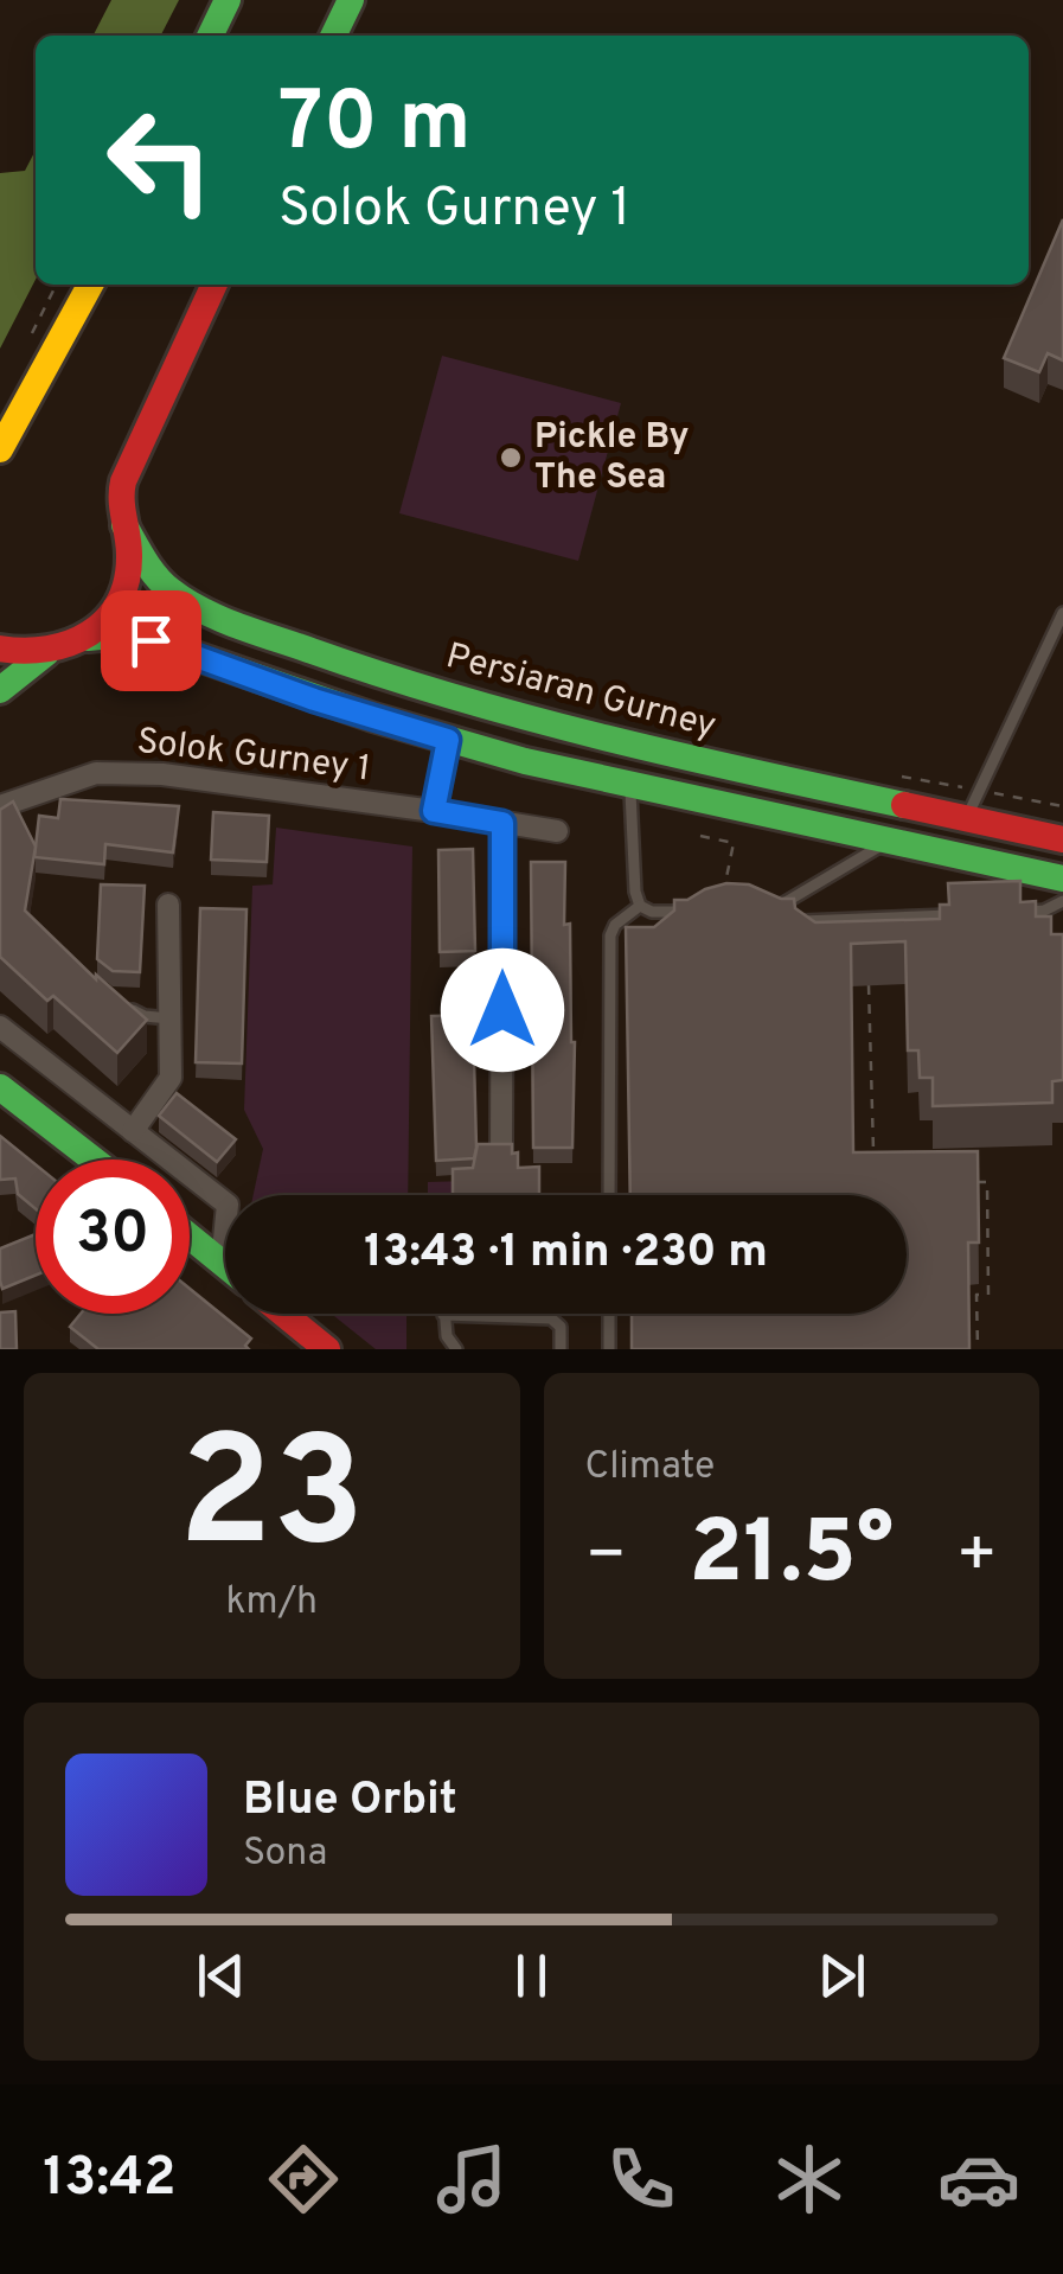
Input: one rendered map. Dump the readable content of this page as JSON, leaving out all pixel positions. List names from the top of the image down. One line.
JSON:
{"streets":{"main road":["Persiaran Gurney"],"street":["Solok Gurney 1"]},"places":["Pickle By The Sea"],"page":{"turn":["70 m","Solok Gurney 1"],"limit":"30","trip":"13:43 · 1 min · 230 m","tile":[["23","km/h"],"Climate"],"heat":["−","21.5°","+"],"song":["Blue Orbit","Sona"],"tabs":"13:42"}}
